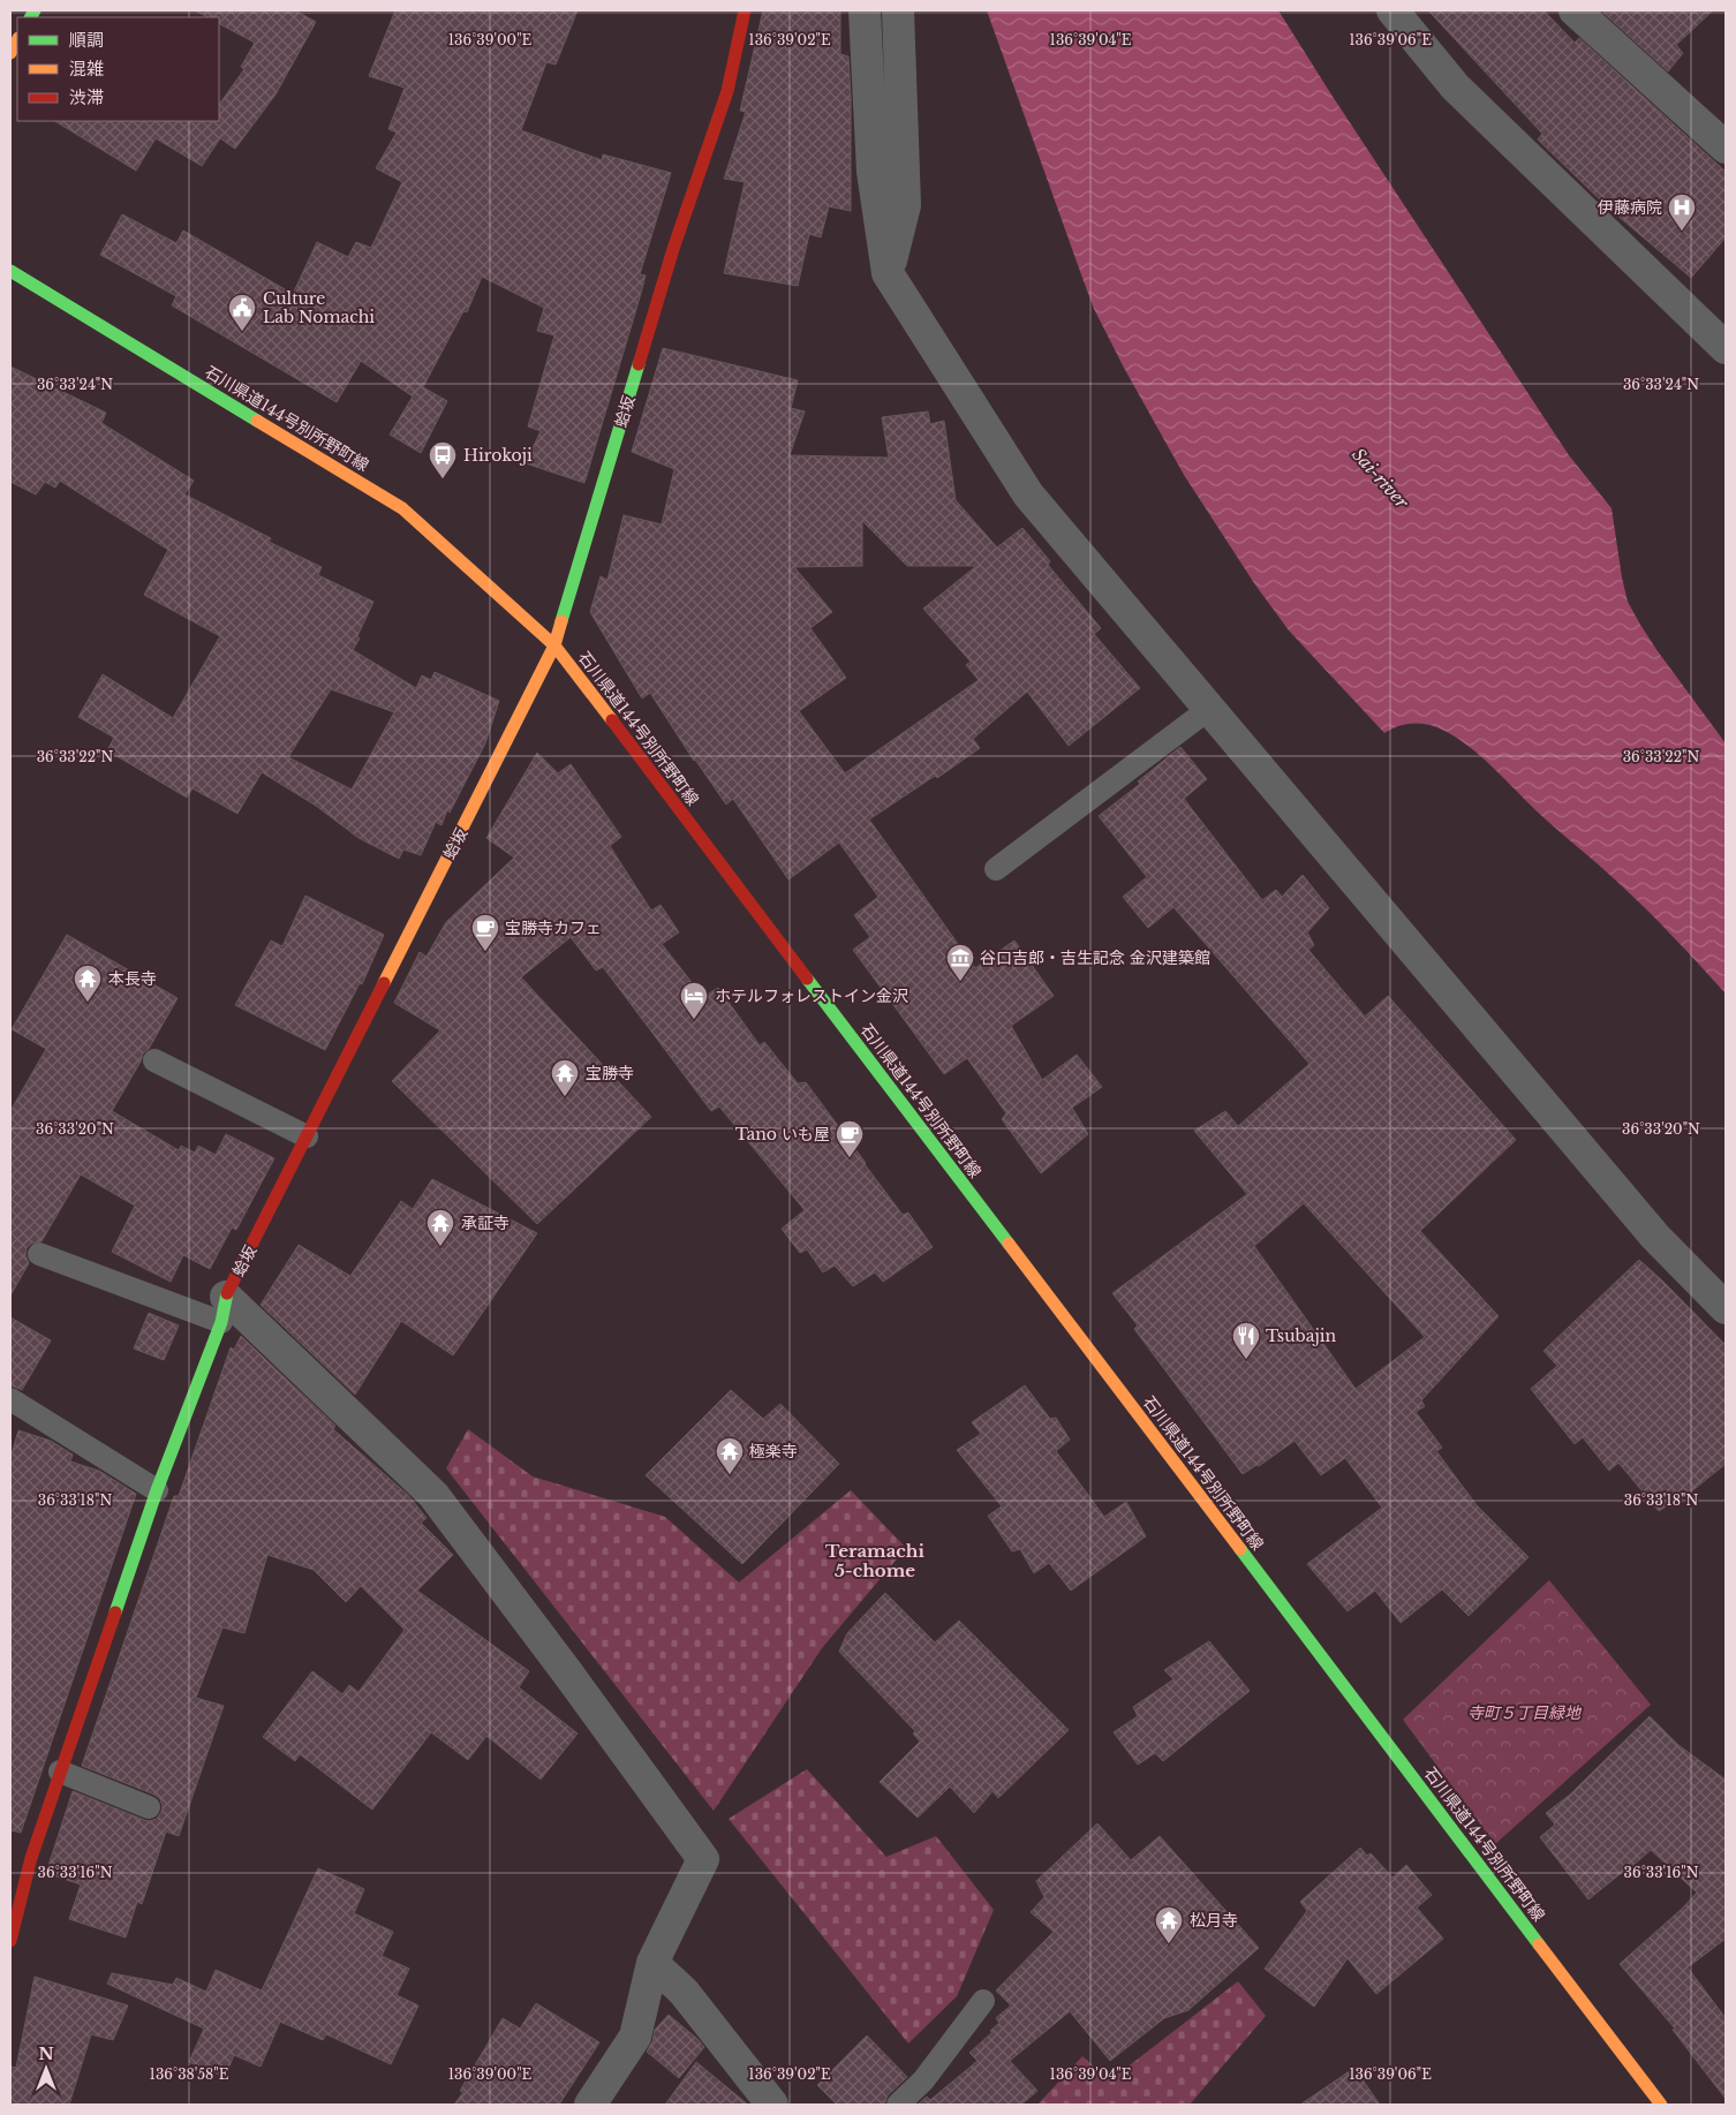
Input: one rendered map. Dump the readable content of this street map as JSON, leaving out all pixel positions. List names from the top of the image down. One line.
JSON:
{"streets":{"main road":["蛤坂","石川県道144号別所野町線"]},"crossings":[["蛤坂","石川県道144号別所野町線"]],"districts":["Teramachi 5-chome"],"water":["Sai-river"],"parks":["寺町５丁目緑地"],"places":{"hospital":["伊藤病院"],"public building":["Culture Lab Nomachi"],"bus stop":["Hirokoji"],"cafe":["宝勝寺カフェ","Tano いも屋"],"museum":["谷口吉郎・吉生記念 金沢建築館"],"temple":["本長寺","宝勝寺","承証寺","極楽寺","松月寺"],"hotel":["ホテルフォレストイン金沢"],"restaurant":["Tsubajin"]},"legend":["順調","混雑","渋滞"],"north":"top","coordinates":["136°39'00\"E","136°39'02\"E","136°39'04\"E","136°39'06\"E","36°33'24\"N","36°33'22\"N","36°33'20\"N","36°33'18\"N","36°33'16\"N","136°38'58\"E"]}
